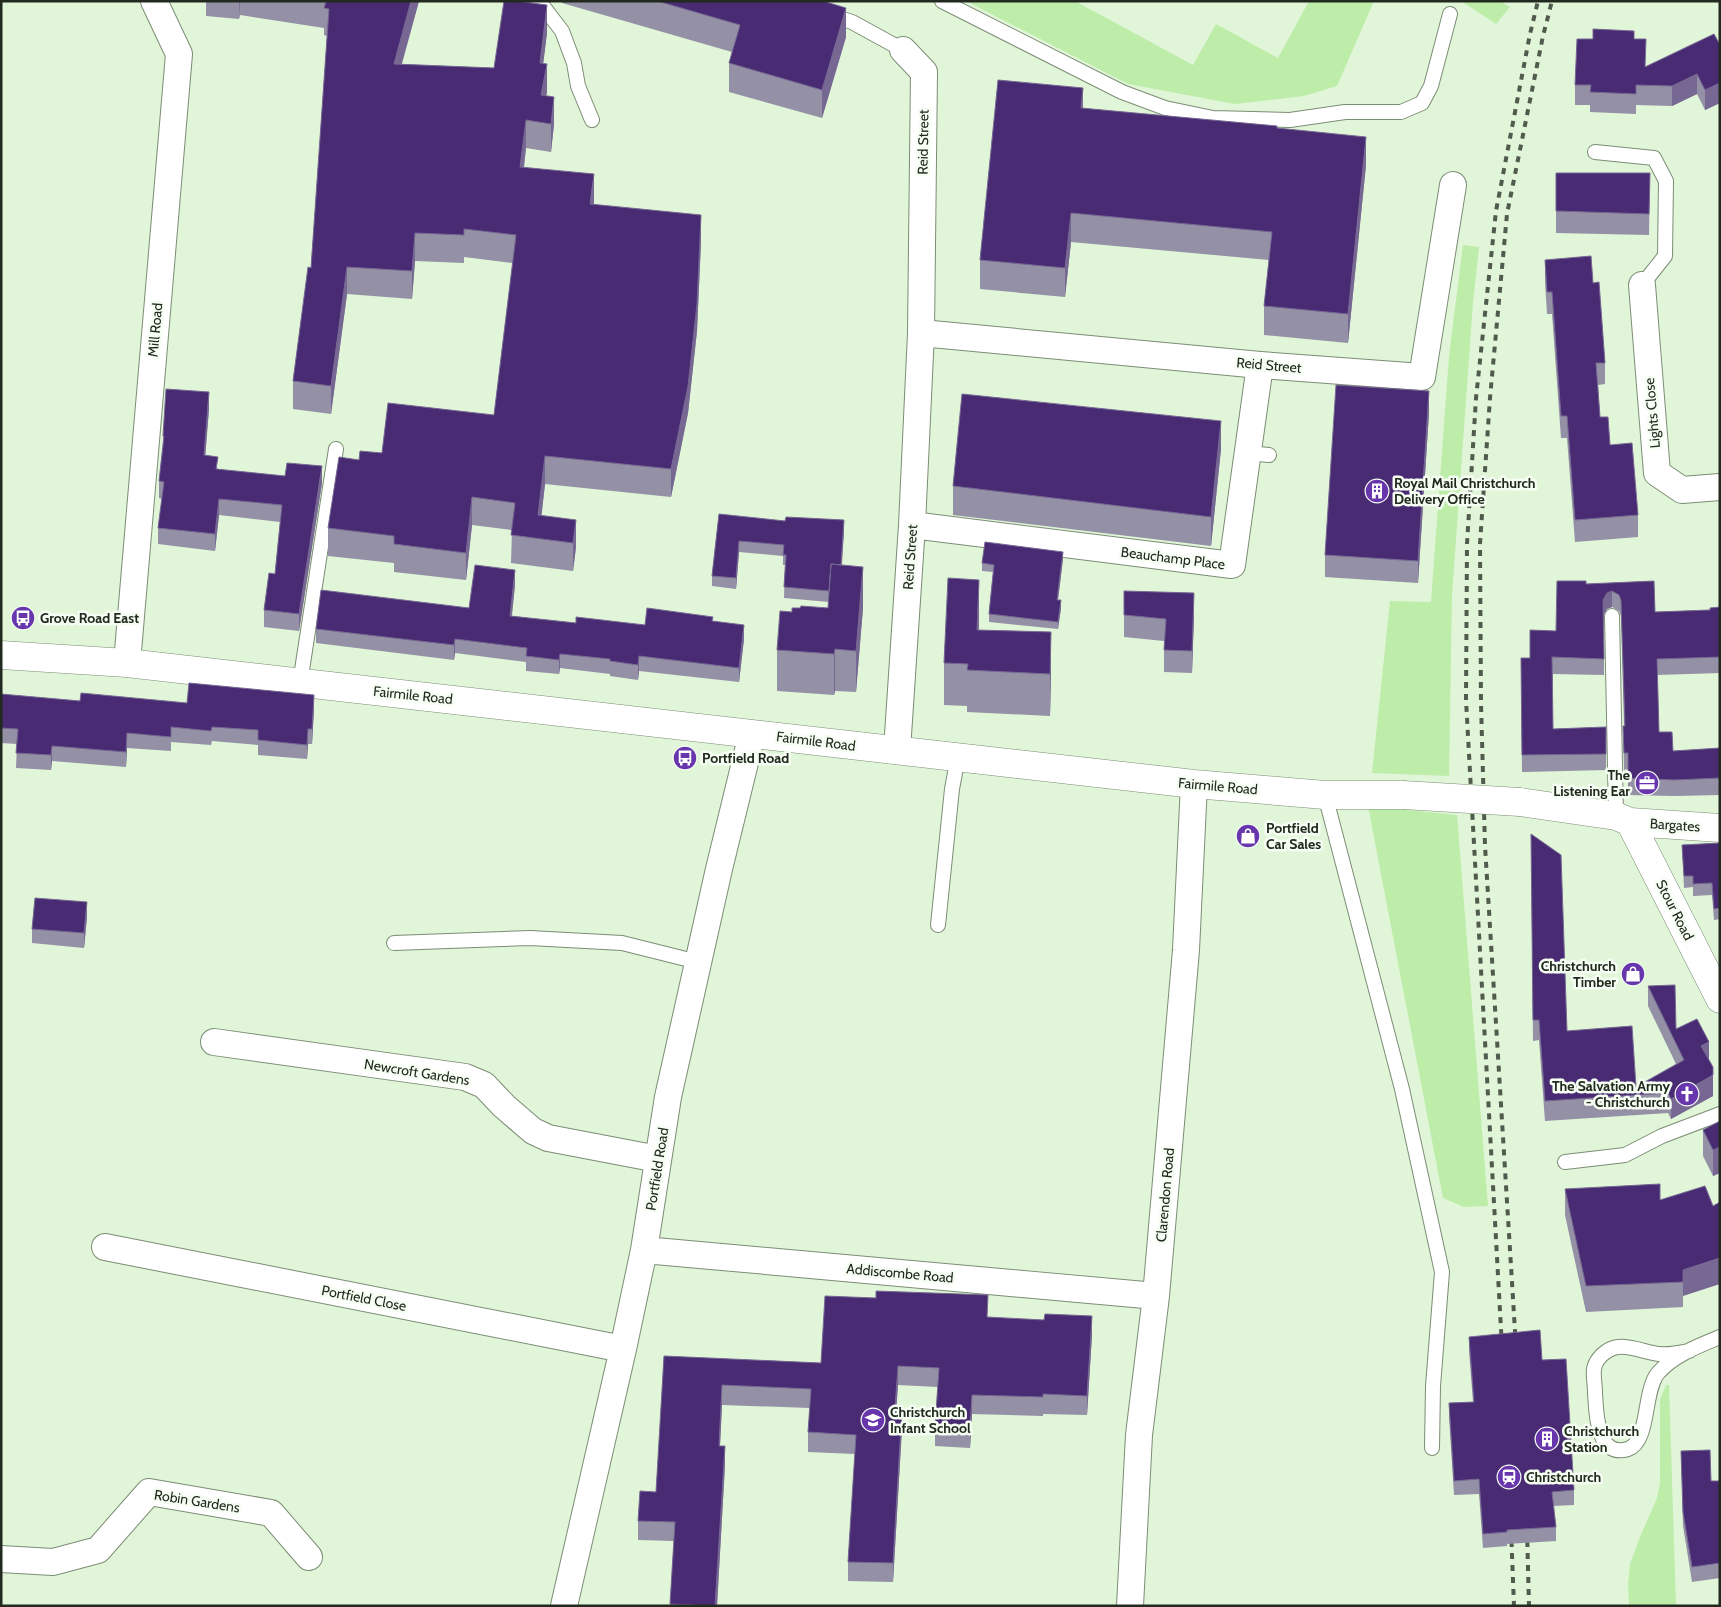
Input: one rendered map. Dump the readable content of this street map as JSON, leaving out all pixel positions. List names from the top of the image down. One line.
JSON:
{"streets":{"main road":["Fairmile Road","Bargates","Stour Road"],"street":["Reid Street","Mill Road","Lights Close","Beauchamp Place","Newcroft Gardens","Portfield Road","Clarendon Road","Addiscombe Road","Portfield Close","Robin Gardens"]},"crossings":[["Reid Street","Beauchamp Place"],["Reid Street","Fairmile Road"],["Mill Road","Fairmile Road"],["Fairmile Road","Bargates"],["Fairmile Road","Stour Road"],["Fairmile Road","Portfield Road"],["Fairmile Road","Clarendon Road"],["Bargates","Stour Road"],["Newcroft Gardens","Portfield Road"],["Portfield Road","Addiscombe Road"],["Portfield Road","Portfield Close"],["Clarendon Road","Addiscombe Road"]],"places":{"building":["Royal Mail Christchurch Delivery Office","Christchurch Station"],"bus stop":["Grove Road East","Portfield Road"],"office":["The Listening Ear"],"shop":["Portfield Car Sales","Christchurch Timber"],"church":["The Salvation Army - Christchurch"],"school or university":["Christchurch Infant School"],"station":["Christchurch"]}}
